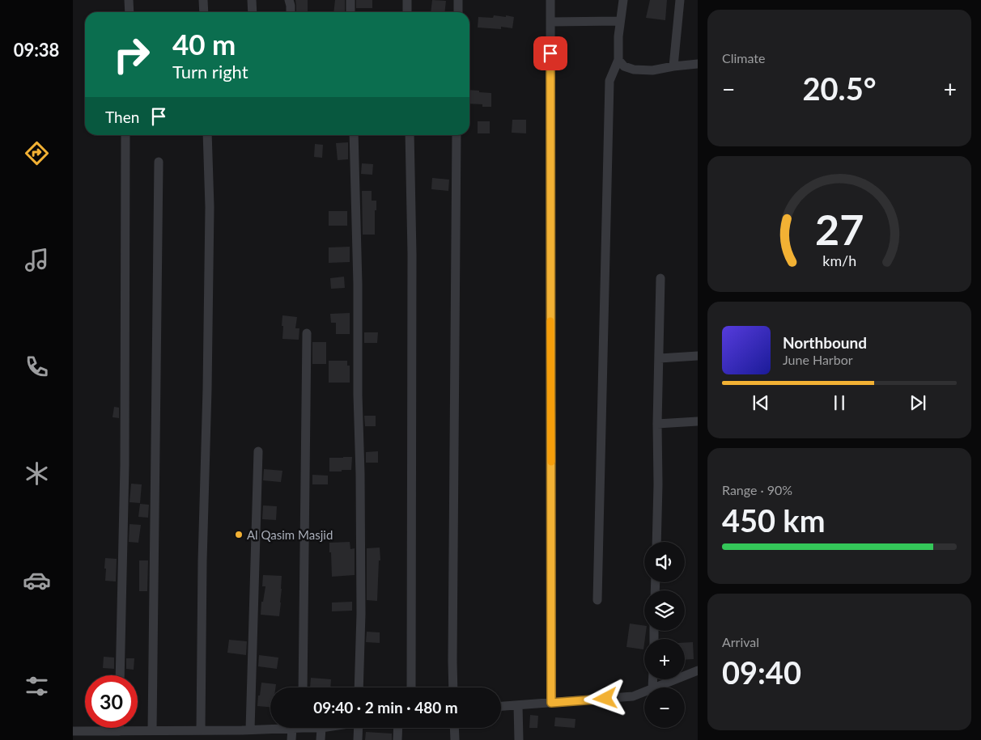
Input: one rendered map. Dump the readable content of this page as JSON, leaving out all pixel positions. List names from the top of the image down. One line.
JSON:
{"places":["Al Qasim Masjid"],"page":{"tabs":"09:38","tile":["Climate",["Range · 90%","450 km"],["Arrival","09:40"]],"turn":["40 m","Turn right"],"heat":["−","20.5°","+"],"then":"Then","song":["Northbound","June Harbor"],"map_buttons":["+","−"],"limit":"30","trip":"09:40 · 2 min · 480 m","gauge":["27","km/h"]}}
